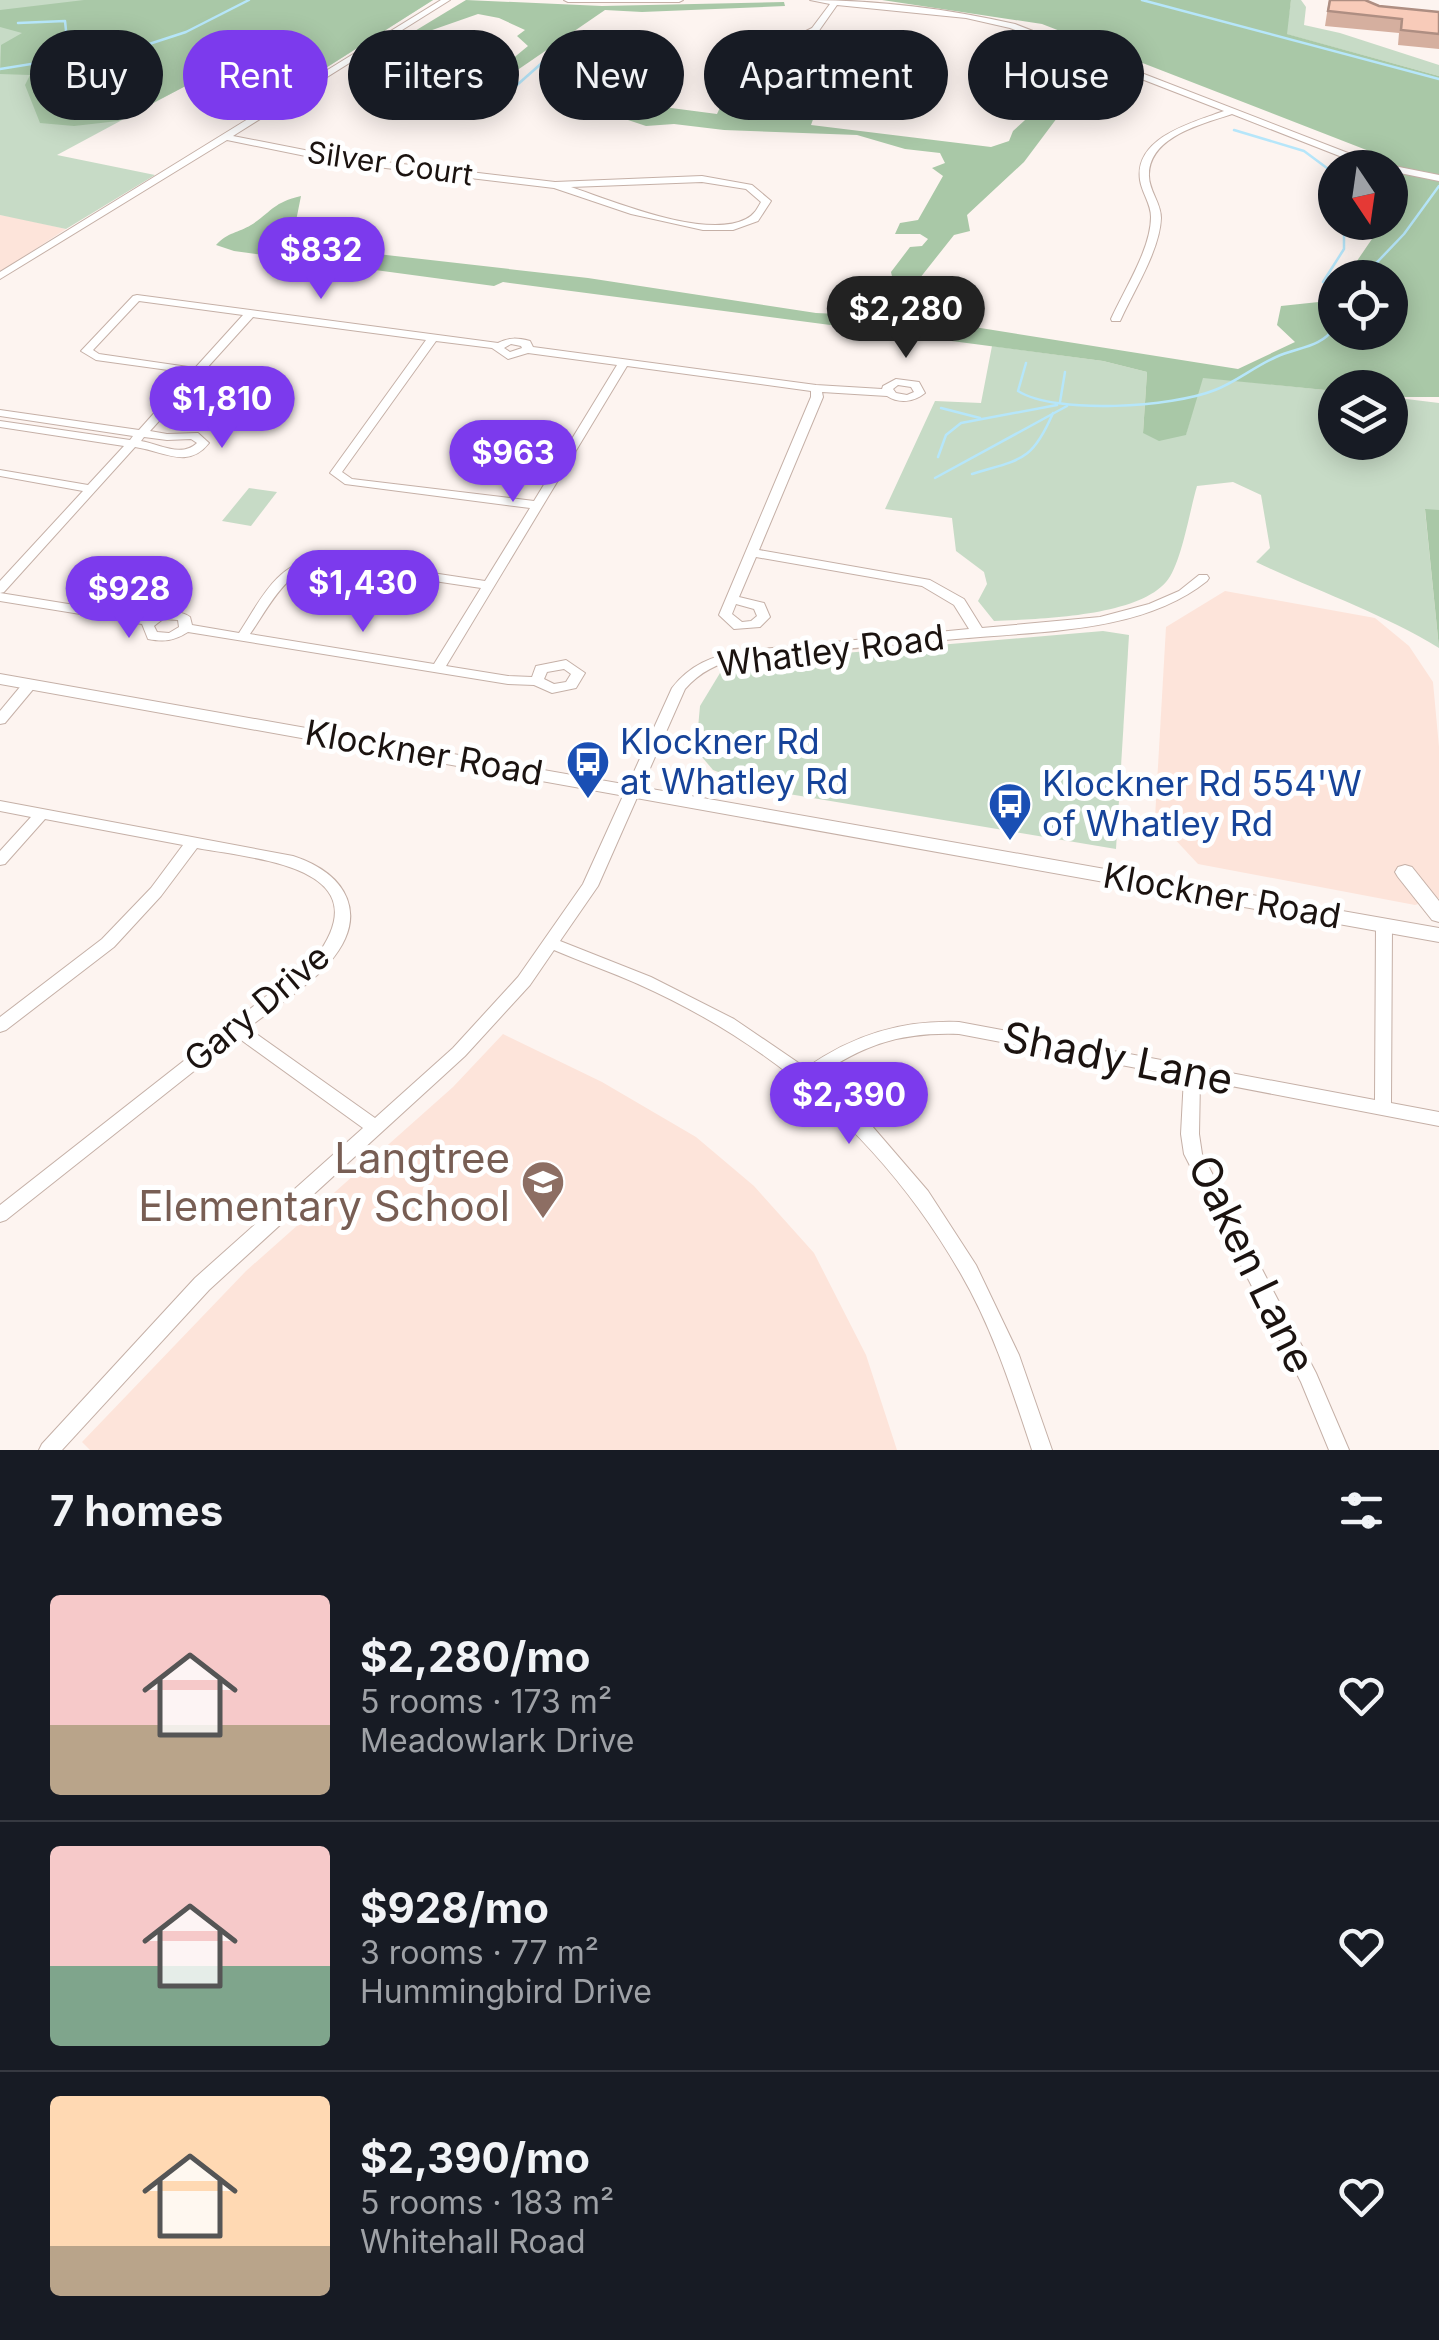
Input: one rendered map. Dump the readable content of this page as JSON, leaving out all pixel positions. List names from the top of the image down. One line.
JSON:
{"streets":{"main road":["Klockner Road"],"street":["Silver Court","Whatley Road","Gary Drive","Shady Lane","Oaken Lane"]},"crossings":[["Whatley Road","Klockner Road"],["Shady Lane","Oaken Lane"]],"places":{"bus stop":["Klockner Rd at Whatley Rd","Klockner Rd 554'W of Whatley Rd"],"school or university":["Langtree Elementary School"]},"north":"bottom","page":{"chip":["Buy","Rent","Filters","New","Apartment","House"],"price":["$832","$2,280","$1,810","$963","$1,430","$928","$2,390"],"heading":"7 homes","list":[{"name":"$2,280/mo","note":"5 rooms · 173 m² · Meadowlark Drive"},{"name":"$928/mo","note":"3 rooms · 77 m² · Hummingbird Drive"},{"name":"$2,390/mo","note":"5 rooms · 183 m² · Whitehall Road"}]}}
